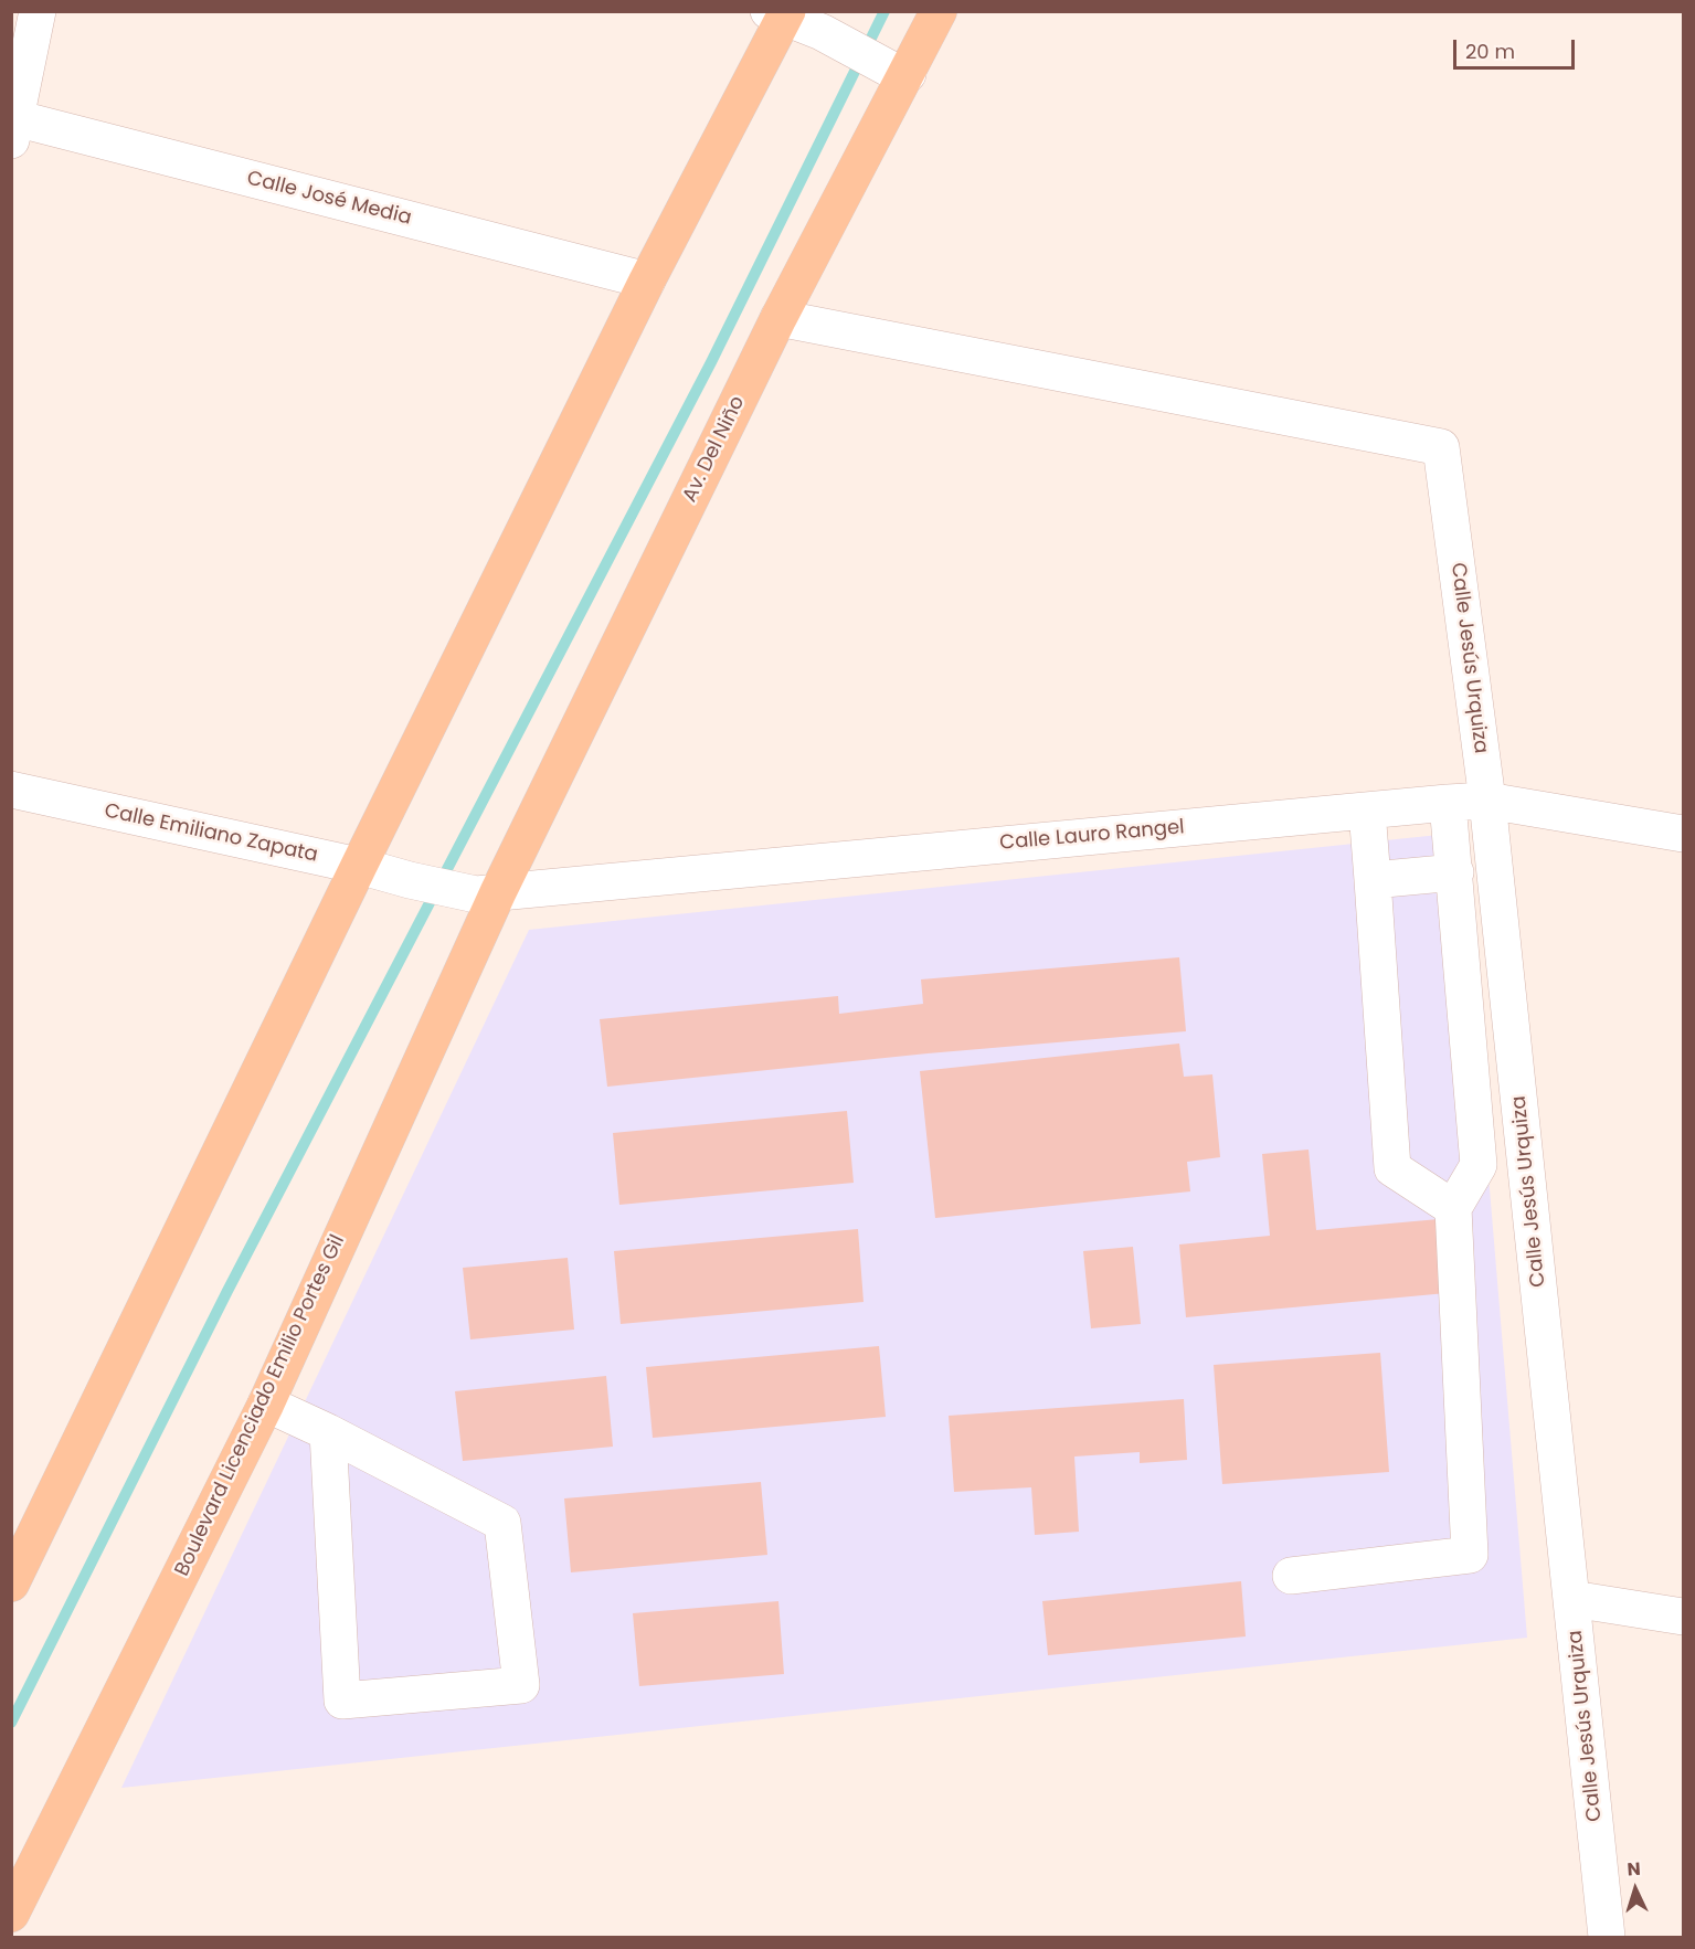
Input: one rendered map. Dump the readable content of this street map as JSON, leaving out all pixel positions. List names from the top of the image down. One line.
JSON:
{"streets":{"main road":["Av. Del Niño","Boulevard Licenciado Emilio Portes Gil"],"street":["Calle José Media","Calle Jesús Urquiza","Calle Emiliano Zapata","Calle Lauro Rangel"]},"crossings":[["Av. Del Niño","Calle Jesús Urquiza"],["Av. Del Niño","Calle Lauro Rangel"],["Av. Del Niño","Boulevard Licenciado Emilio Portes Gil"],["Calle Jesús Urquiza","Calle Lauro Rangel"],["Calle Emiliano Zapata","Calle Lauro Rangel"],["Calle Lauro Rangel","Boulevard Licenciado Emilio Portes Gil"]],"scale_bar":"20 m","north":"top"}
